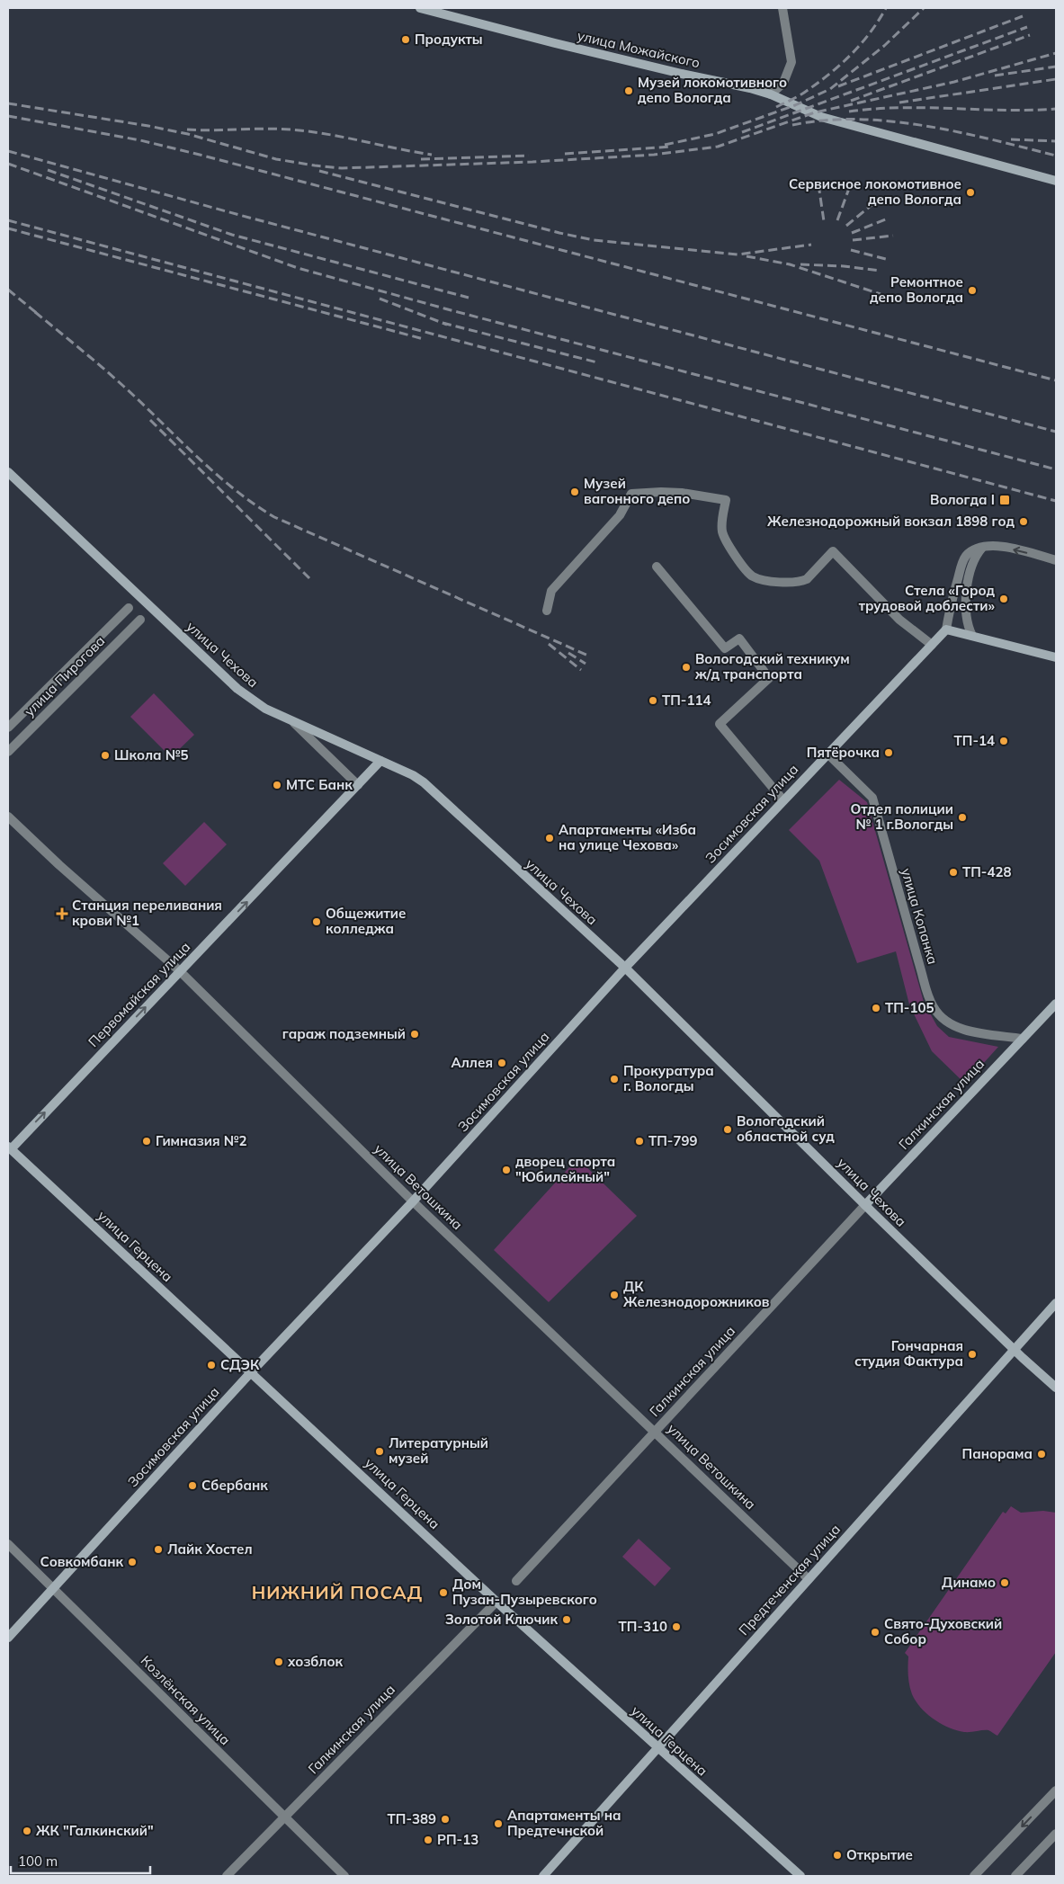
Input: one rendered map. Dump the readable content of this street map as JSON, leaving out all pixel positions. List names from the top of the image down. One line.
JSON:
{"streets":{"street":["улица Можайского","улица Чехова","улица Пирогова","Зосимовская улица","улица Копанка","Первомайская улица","Галкинская улица","улица Ветошкина","улица Герцена","Предтеченская улица","Козлёнская улица"]},"crossings":[["улица Чехова","Зосимовская улица"],["улица Чехова","Первомайская улица"],["улица Чехова","Галкинская улица"],["улица Чехова","Предтеченская улица"],["Зосимовская улица","улица Копанка"],["Зосимовская улица","улица Ветошкина"],["Зосимовская улица","улица Герцена"],["Зосимовская улица","Козлёнская улица"],["улица Копанка","Галкинская улица"],["Первомайская улица","улица Ветошкина"],["Первомайская улица","улица Герцена"],["Галкинская улица","улица Ветошкина"],["Галкинская улица","улица Герцена"],["Галкинская улица","Козлёнская улица"],["улица Ветошкина","Предтеченская улица"],["улица Герцена","Предтеченская улица"]],"one_way":["Первомайская улица"],"districts":["НИЖНИЙ ПОСАД"],"places":{"other":["Продукты","Музей локомотивного депо Вологда","Сервисное локомотивное депо Вологда","Ремонтное депо Вологда","Музей вагонного депо","Железнодорожный вокзал 1898 год","Стела «Город трудовой доблести»","Вологодский техникум ж/д транспорта","ТП-114","ТП-14","Пятёрочка","Школа №5","МТС Банк","Отдел полиции № 1 г.Вологды","Апартаменты «Изба на улице Чехова»","ТП-428","Общежитие колледжа","ТП-105","гараж подземный","Аллея","Прокуратура г. Вологды","Вологодский областной суд","Гимназия №2","ТП-799","дворец спорта \"Юбилейный\"","ДК Железнодорожников","Гончарная студия Фактура","СДЭК","Литературный музей","Панорама","Сбербанк","Лайк Хостел","Совкомбанк","Динамо","Дом Пузан-Пузыревского","Золотой Ключик","ТП-310","Свято-Духовский Собор","хозблок","ТП-389","Апартаменты на Предтечнской","ЖК \"Галкинский\"","РП-13","Открытие"],"transit":["Вологда I"],"health":["Станция переливания крови №1"]},"scale_bar":"100 m"}
